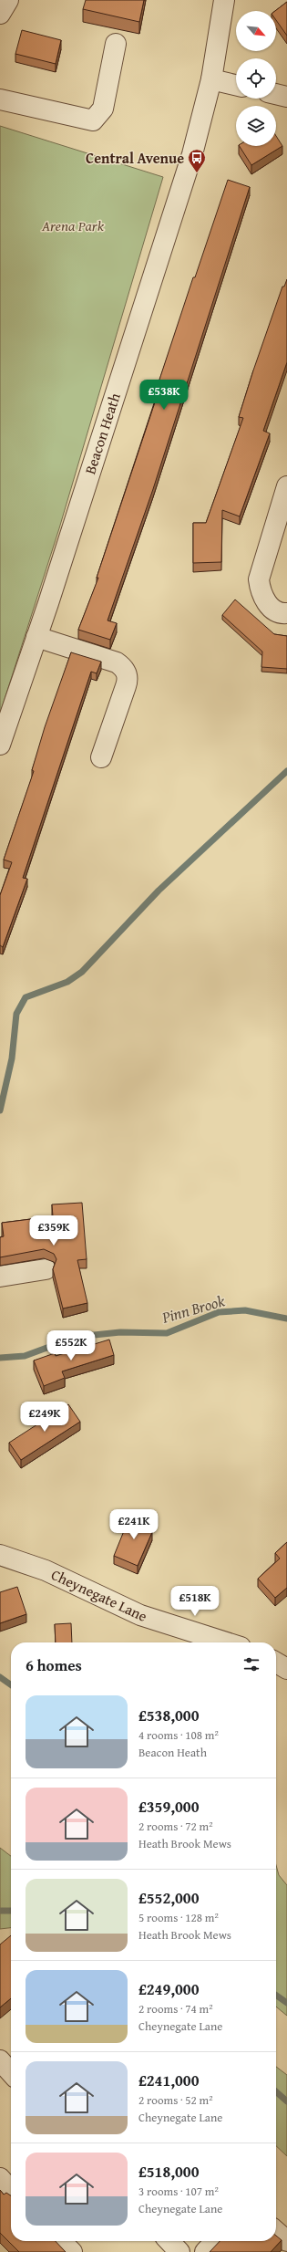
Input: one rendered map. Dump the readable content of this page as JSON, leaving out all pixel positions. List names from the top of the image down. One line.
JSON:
{"streets":{"street":["Beacon Heath","Cheynegate Lane"]},"water":["Pinn Brook"],"parks":["Arena Park"],"places":{"bus stop":["Central Avenue"]},"north":"bottom right","page":{"price":["£538K","£359K","£552K","£249K","£241K","£518K"],"heading":"6 homes","list":[{"name":"£538,000","note":"4 rooms · 108 m² · Beacon Heath"},{"name":"£359,000","note":"2 rooms · 72 m² · Heath Brook Mews"},{"name":"£552,000","note":"5 rooms · 128 m² · Heath Brook Mews"},{"name":"£249,000","note":"2 rooms · 74 m² · Cheynegate Lane"},{"name":"£241,000","note":"2 rooms · 52 m² · Cheynegate Lane"},{"name":"£518,000","note":"3 rooms · 107 m² · Cheynegate Lane"}]}}
